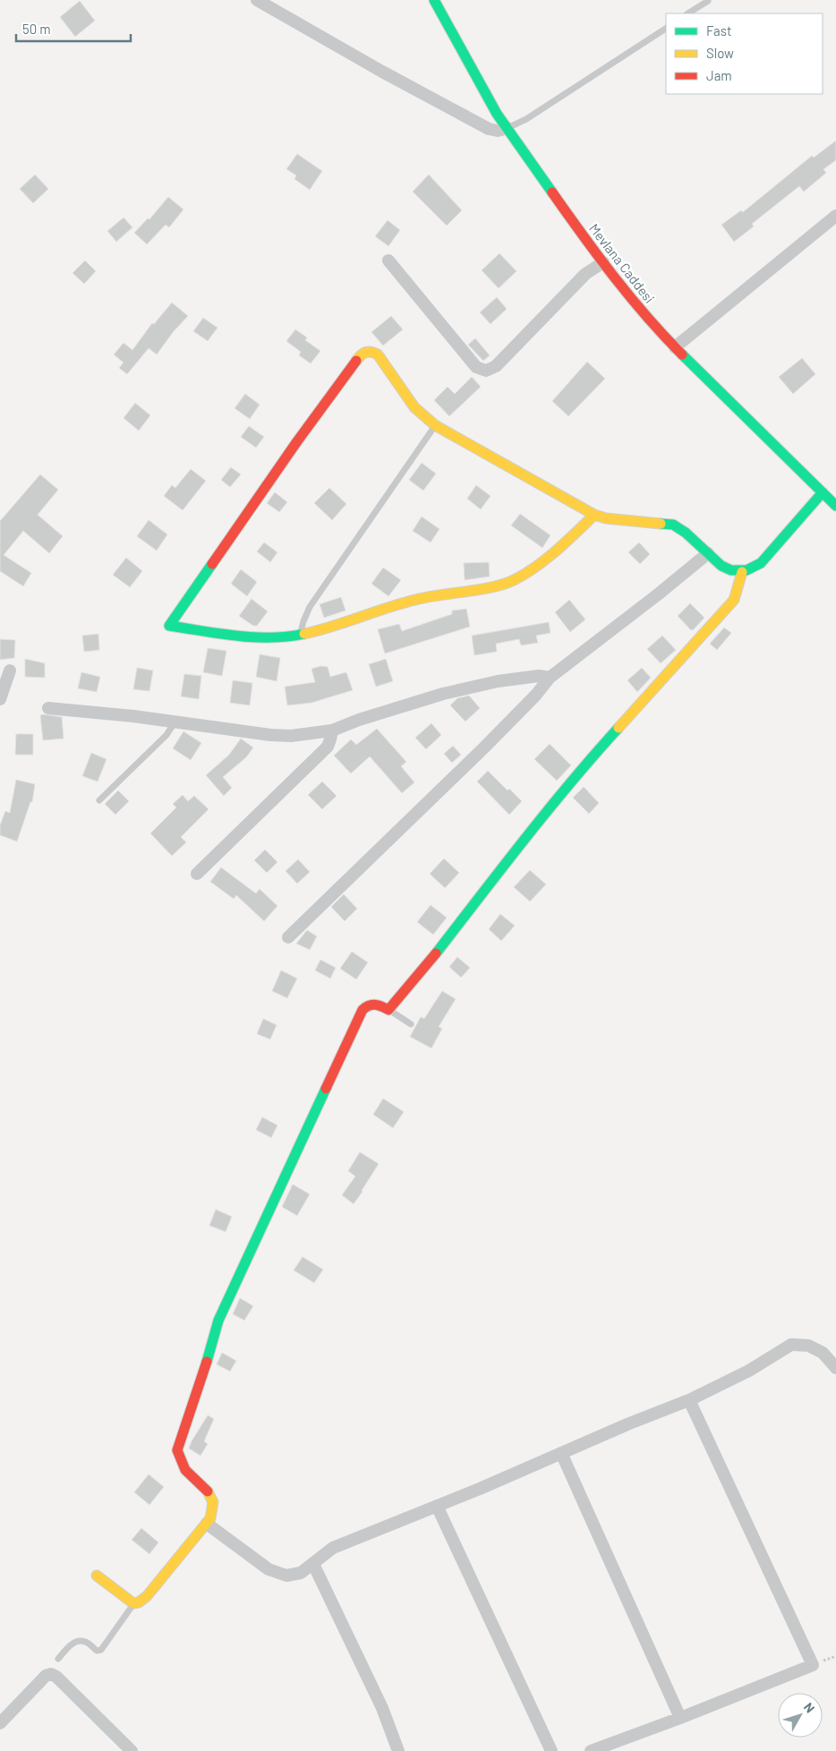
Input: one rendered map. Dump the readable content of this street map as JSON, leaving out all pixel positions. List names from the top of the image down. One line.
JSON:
{"streets":{"street":["Mevlana Caddesi"]},"legend":["Fast","Slow","Jam"],"scale_bar":"50 m","north":"top right"}
